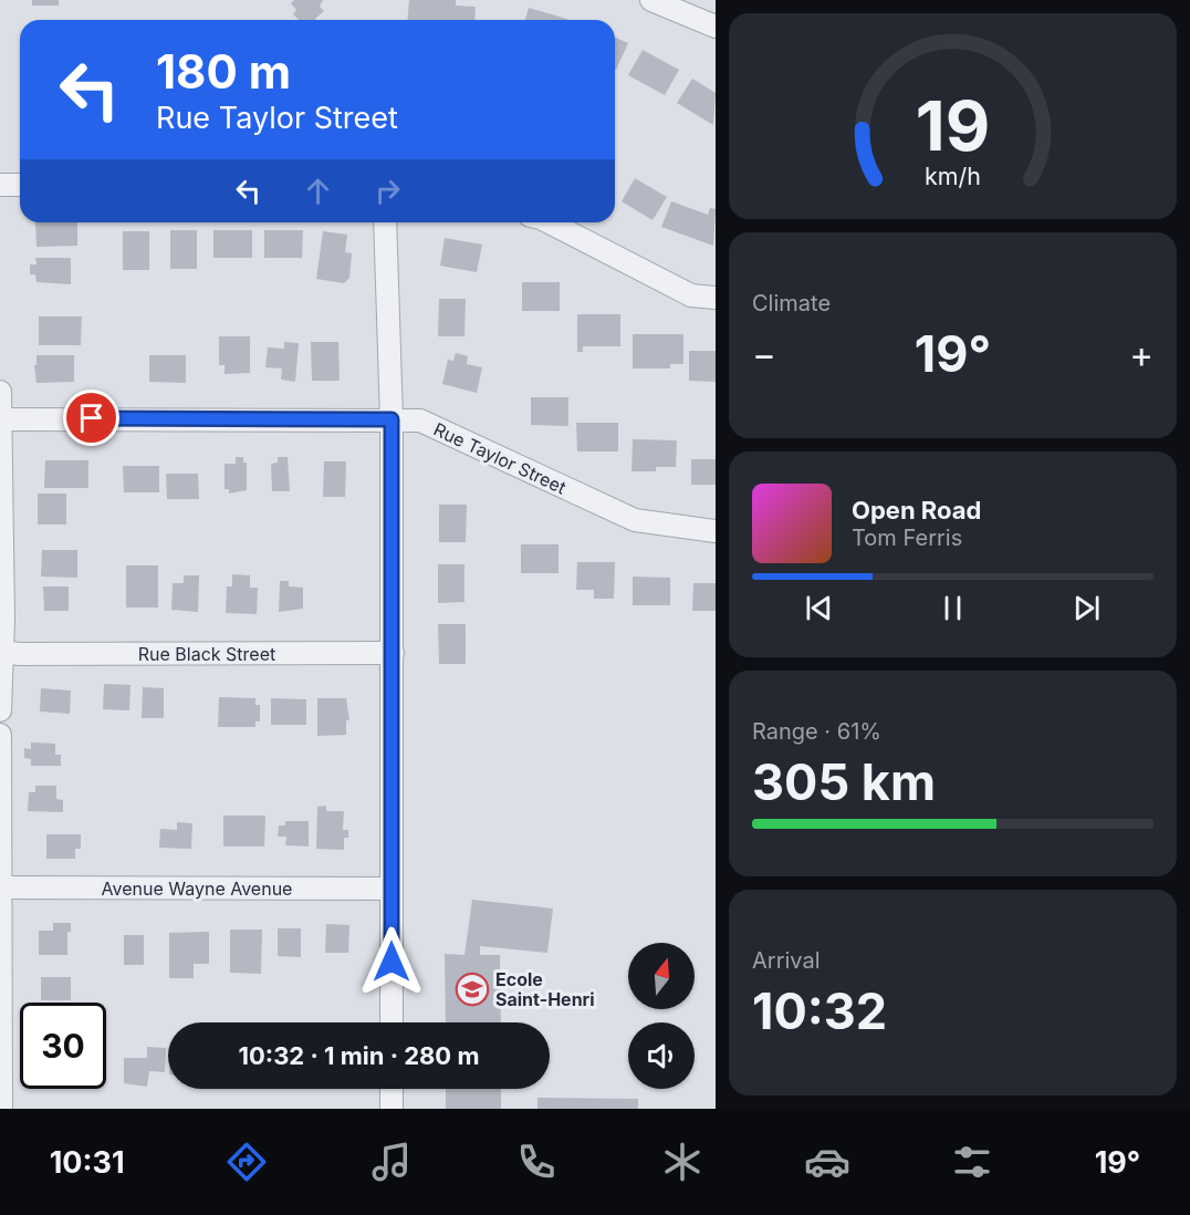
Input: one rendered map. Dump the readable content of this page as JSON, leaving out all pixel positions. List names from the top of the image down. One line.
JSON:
{"streets":{"street":["Rue Taylor Street","Rue Black Street","Avenue Wayne Avenue"]},"places":{"school or university":["Ecole Saint-Henri"]},"north":"top","page":{"turn":["180 m","Rue Taylor Street"],"tile":["Climate",["Range · 61%","305 km"],["Arrival","10:32"]],"heat":["−","19°","+"],"song":["Open Road","Tom Ferris"],"limit":"30","trip":"10:32 · 1 min · 280 m","tabs":["10:31","19°"],"gauge":["19","km/h"]}}
